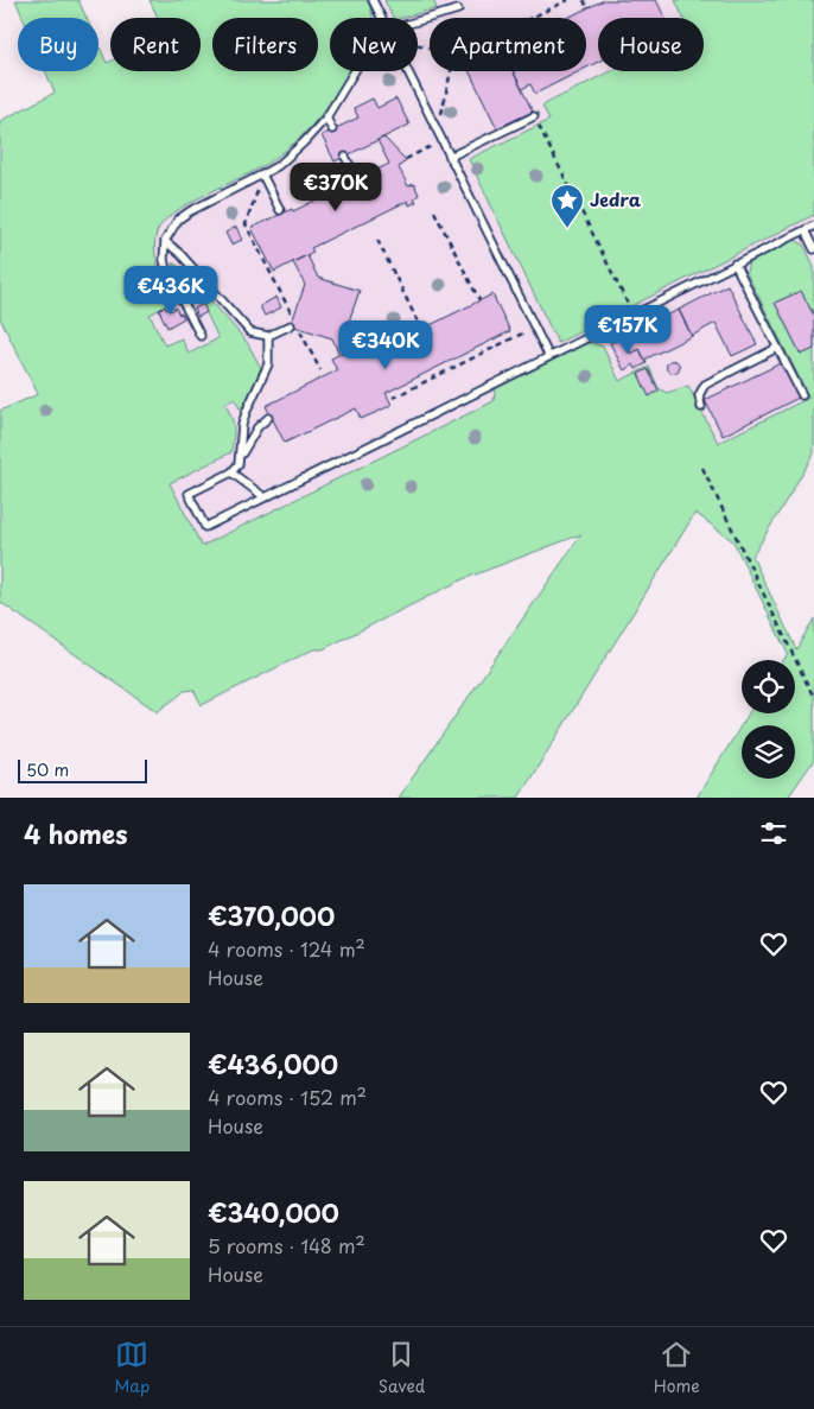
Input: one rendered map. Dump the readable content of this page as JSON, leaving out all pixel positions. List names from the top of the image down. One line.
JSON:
{"places":{"place":["Jedra"]},"scale_bar":"50 m","page":{"chip":["Buy","Rent","Filters","New","Apartment","House"],"price":["€370K","€436K","€157K","€340K"],"scale":"50 m","heading":"4 homes","list":[{"name":"€370,000","note":"4 rooms · 124 m² · House"},{"name":"€436,000","note":"4 rooms · 152 m² · House"},{"name":"€340,000","note":"5 rooms · 148 m² · House"}],"tabs":["Map","Saved","Home"]}}
